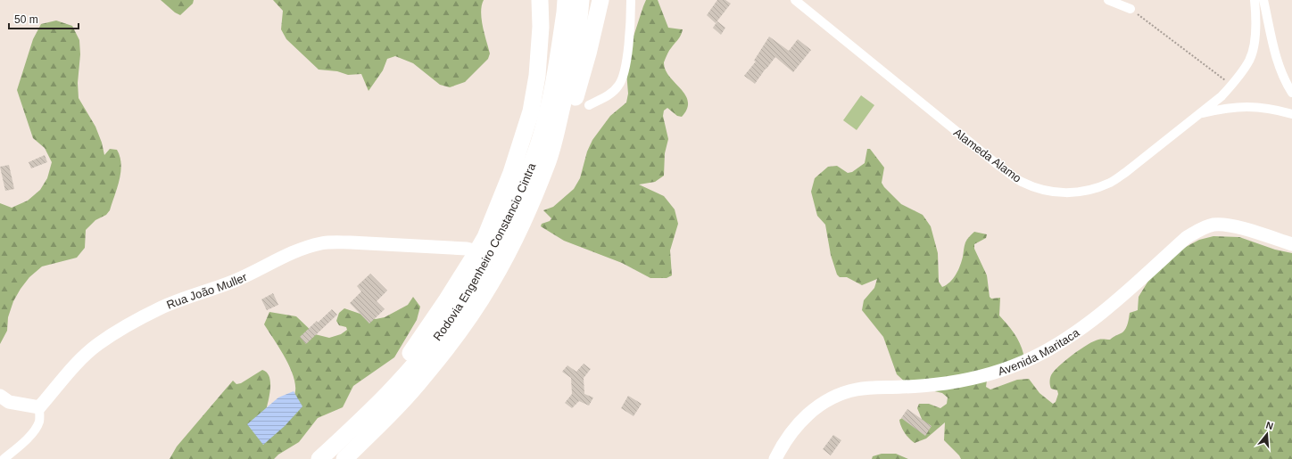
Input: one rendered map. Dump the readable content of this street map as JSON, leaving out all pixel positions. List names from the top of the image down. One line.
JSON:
{"streets":{"highway":["Rodovia Engenheiro Constancio Cintra"],"street":["Alameda Alamo","Rua João Muller","Avenida Maritaca"]},"scale_bar":"50 m","north":"top"}
